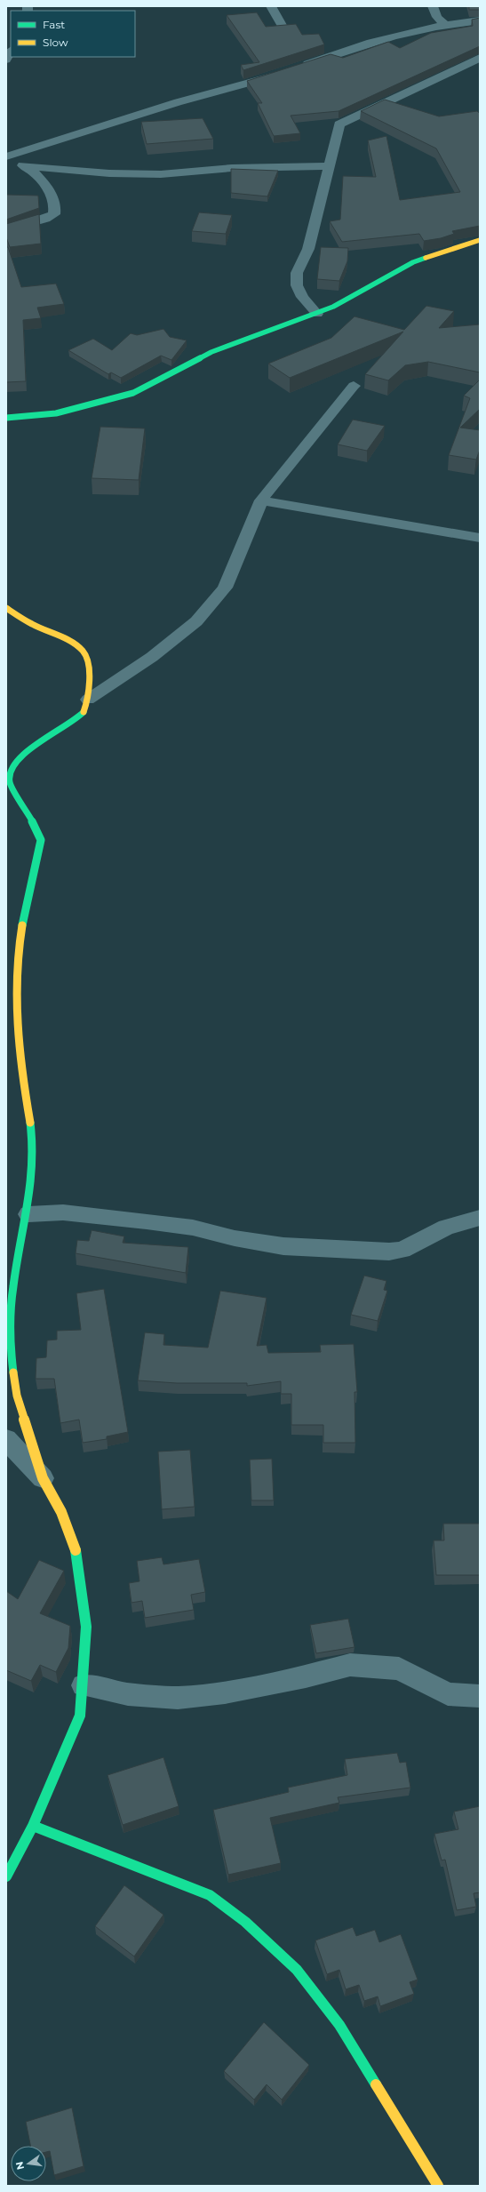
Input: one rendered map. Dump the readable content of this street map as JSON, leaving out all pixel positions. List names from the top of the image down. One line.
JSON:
{"legend":["Fast","Slow"],"north":"left"}
